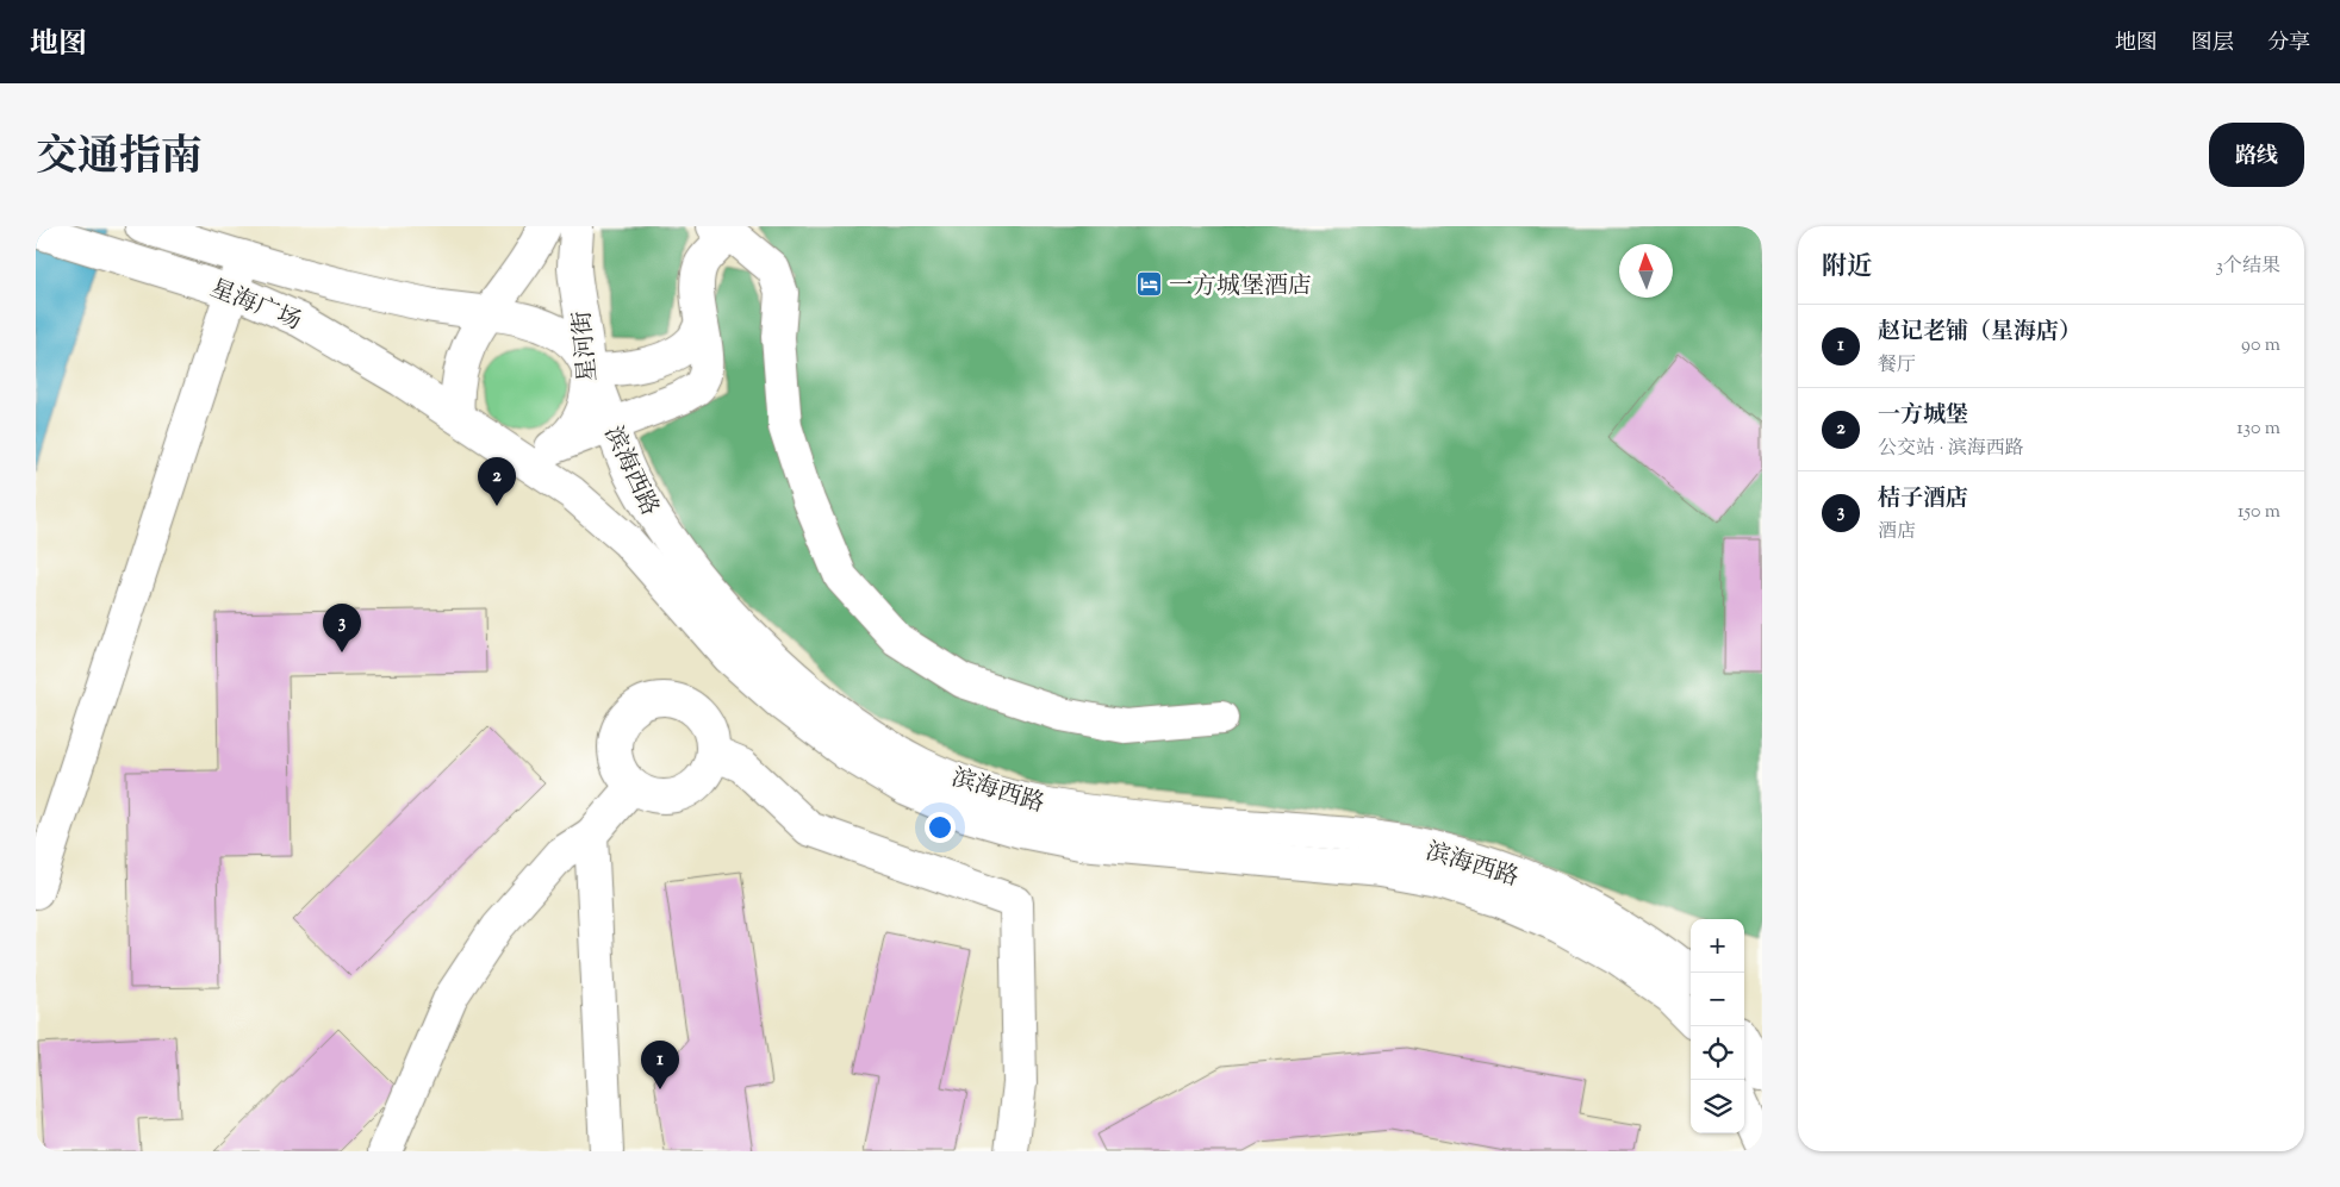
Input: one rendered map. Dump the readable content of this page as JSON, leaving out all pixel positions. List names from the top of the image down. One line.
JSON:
{"streets":{"main road":["星海广场","星河街","滨海西路"]},"crossings":[["星海广场","星河街"],["星海广场","滨海西路"],["星河街","滨海西路"]],"places":{"hotel":["一方城堡酒店"]},"north":"top","page":{"header":"地图","nav":["地图","图层","分享"],"title":"交通指南","buttons":"路线","heading":["附近","3个结果"],"list":[{"mark":"1","name":"赵记老铺（星海店）","note":"餐厅","value":"90 m"},{"mark":"2","name":"一方城堡","note":"公交站 · 滨海西路","value":"130 m"},{"mark":"3","name":"桔子酒店","note":"酒店","value":"150 m"}],"pins":["2","3","1"],"map_buttons":["+","−"]}}
